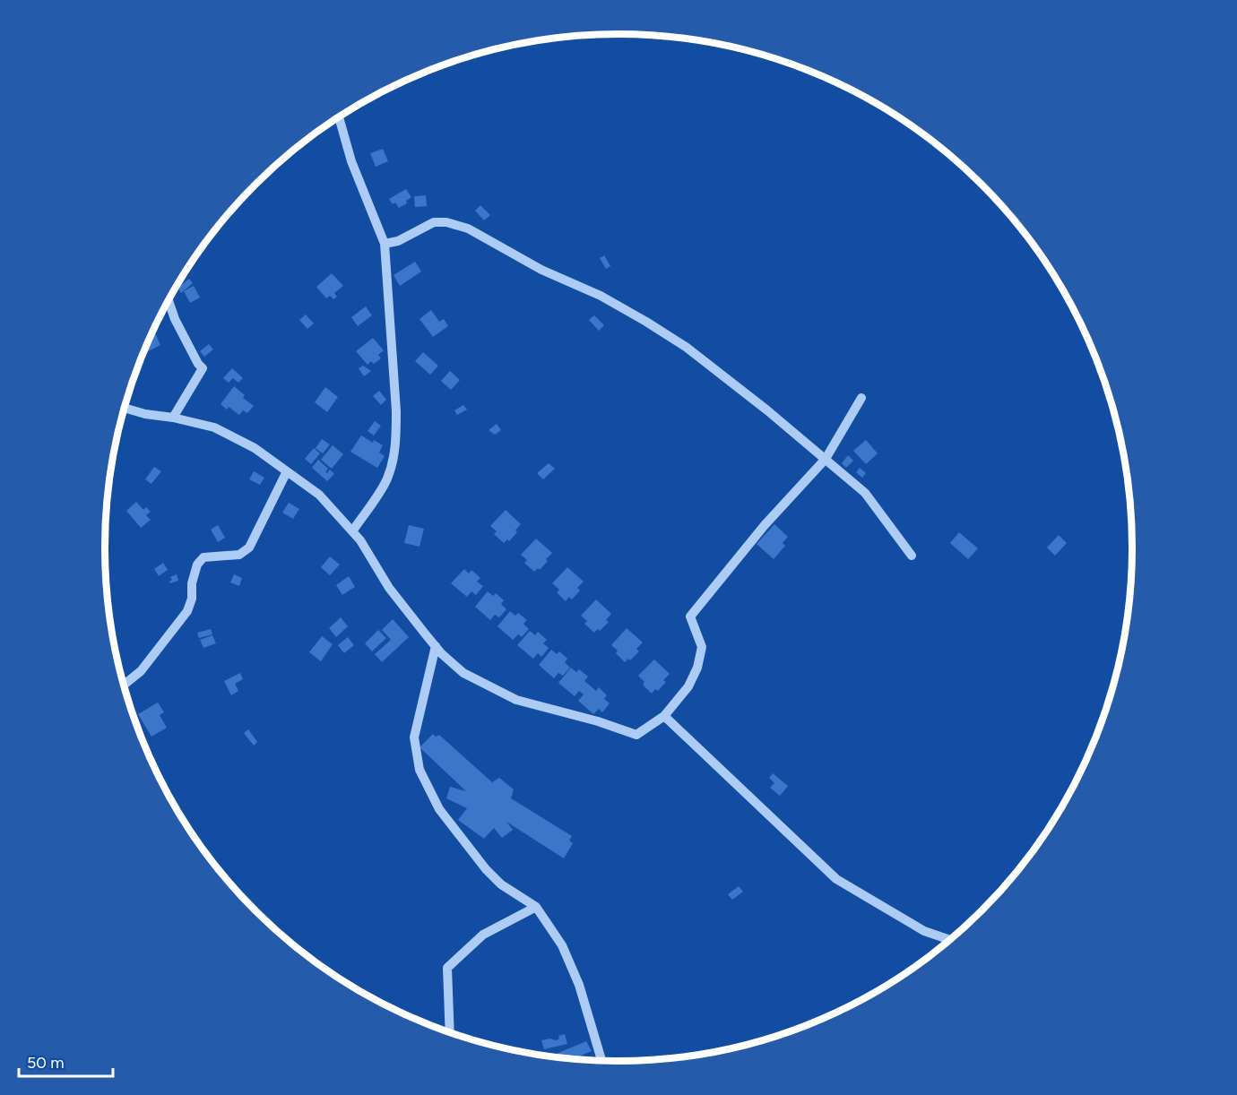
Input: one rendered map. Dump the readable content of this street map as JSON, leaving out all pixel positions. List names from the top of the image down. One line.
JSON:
{"scale_bar":"50 m"}
